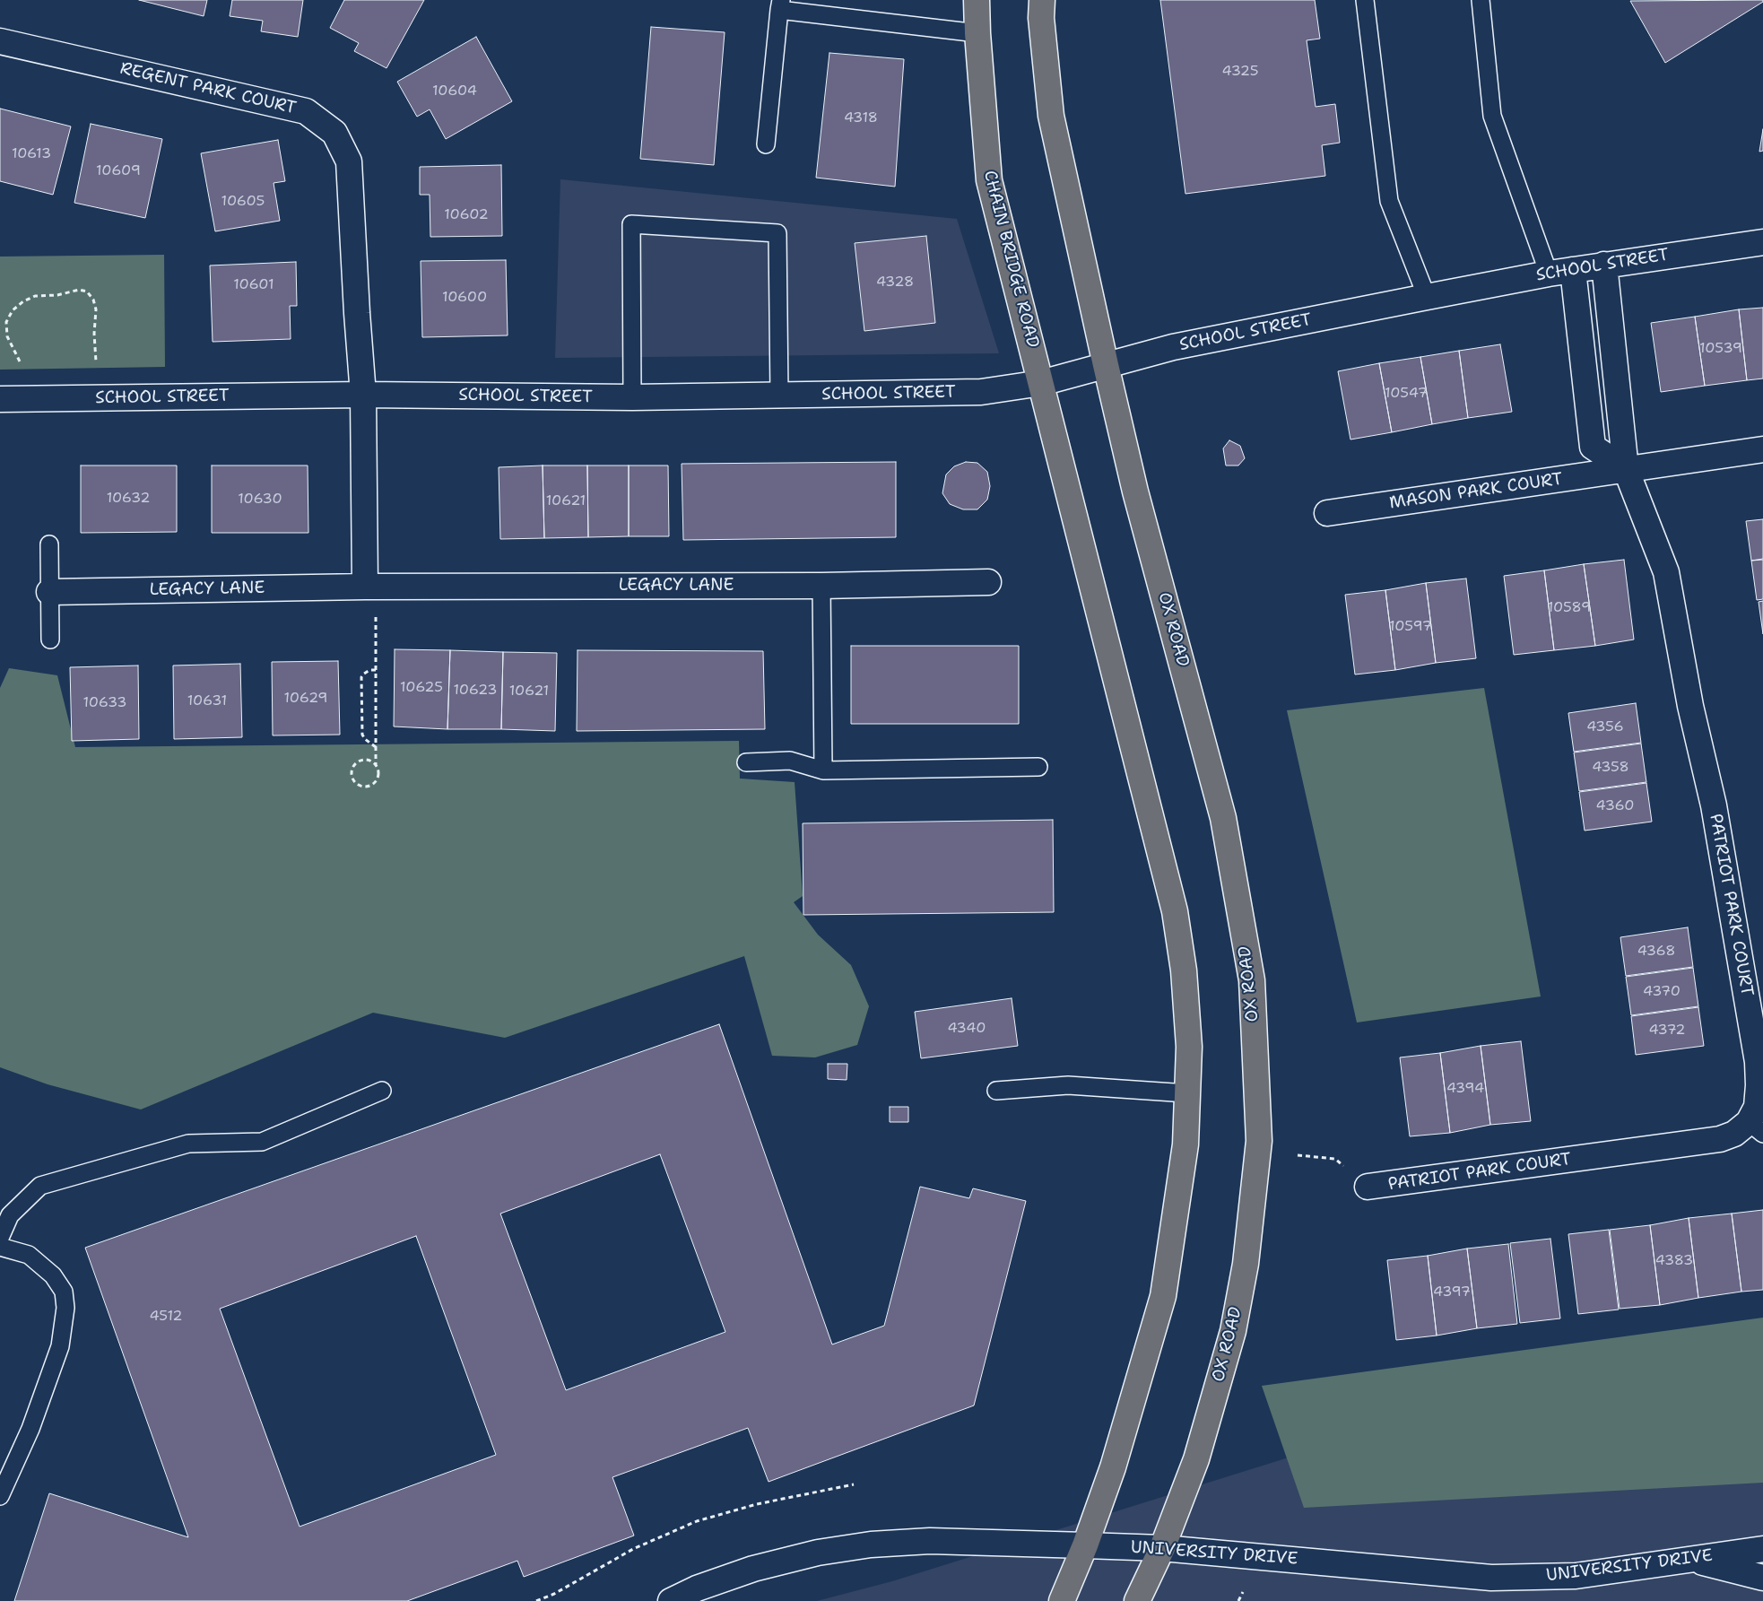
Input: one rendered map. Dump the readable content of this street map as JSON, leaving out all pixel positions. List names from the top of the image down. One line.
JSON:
{"streets":{"main road":["CHAIN BRIDGE ROAD","OX ROAD"],"street":["REGENT PARK COURT","SCHOOL STREET","MASON PARK COURT","LEGACY LANE","PATRIOT PARK COURT","UNIVERSITY DRIVE"]},"crossings":[["REGENT PARK COURT","SCHOOL STREET"],["CHAIN BRIDGE ROAD","SCHOOL STREET"],["SCHOOL STREET","OX ROAD"],["SCHOOL STREET","PATRIOT PARK COURT"],["MASON PARK COURT","PATRIOT PARK COURT"],["OX ROAD","UNIVERSITY DRIVE"]],"house_numbers":["4325","10604","4318","10613","10609","10605","10602","4328","10601","10600","10539","10547","10632","10630","10621","10589","10597","10625","10623","10621","10629","10631","10633","4356","4358","4360","4368","4370","4340","4372","4394","4383","4397","4512"]}
